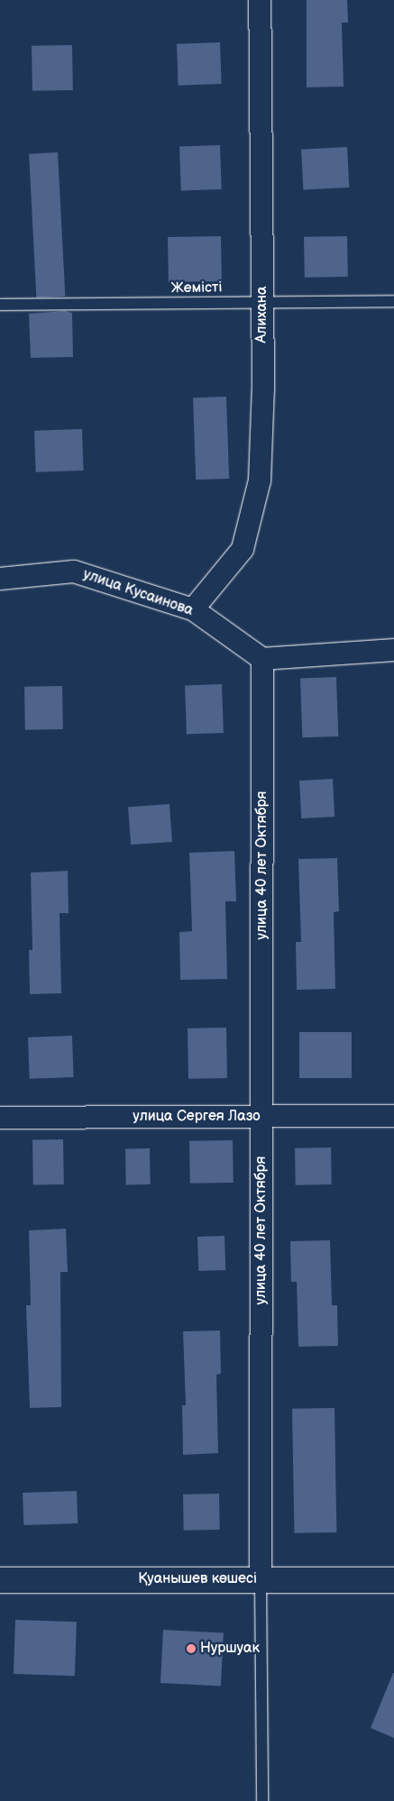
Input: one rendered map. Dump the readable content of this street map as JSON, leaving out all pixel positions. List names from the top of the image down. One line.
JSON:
{"streets":{"street":["Алихана","улица Кусаинова","улица 40 лет Октября","улица Сергея Лазо","Қуанышев көшесі"],"lane":["Жемісті"]},"crossings":[["Жемісті","Алихана"],["Алихана","улица Кусаинова"],["улица Кусаинова","улица 40 лет Октября"],["улица 40 лет Октября","улица Сергея Лазо"],["улица 40 лет Октября","Қуанышев көшесі"]],"places":["Нуршуак"]}
